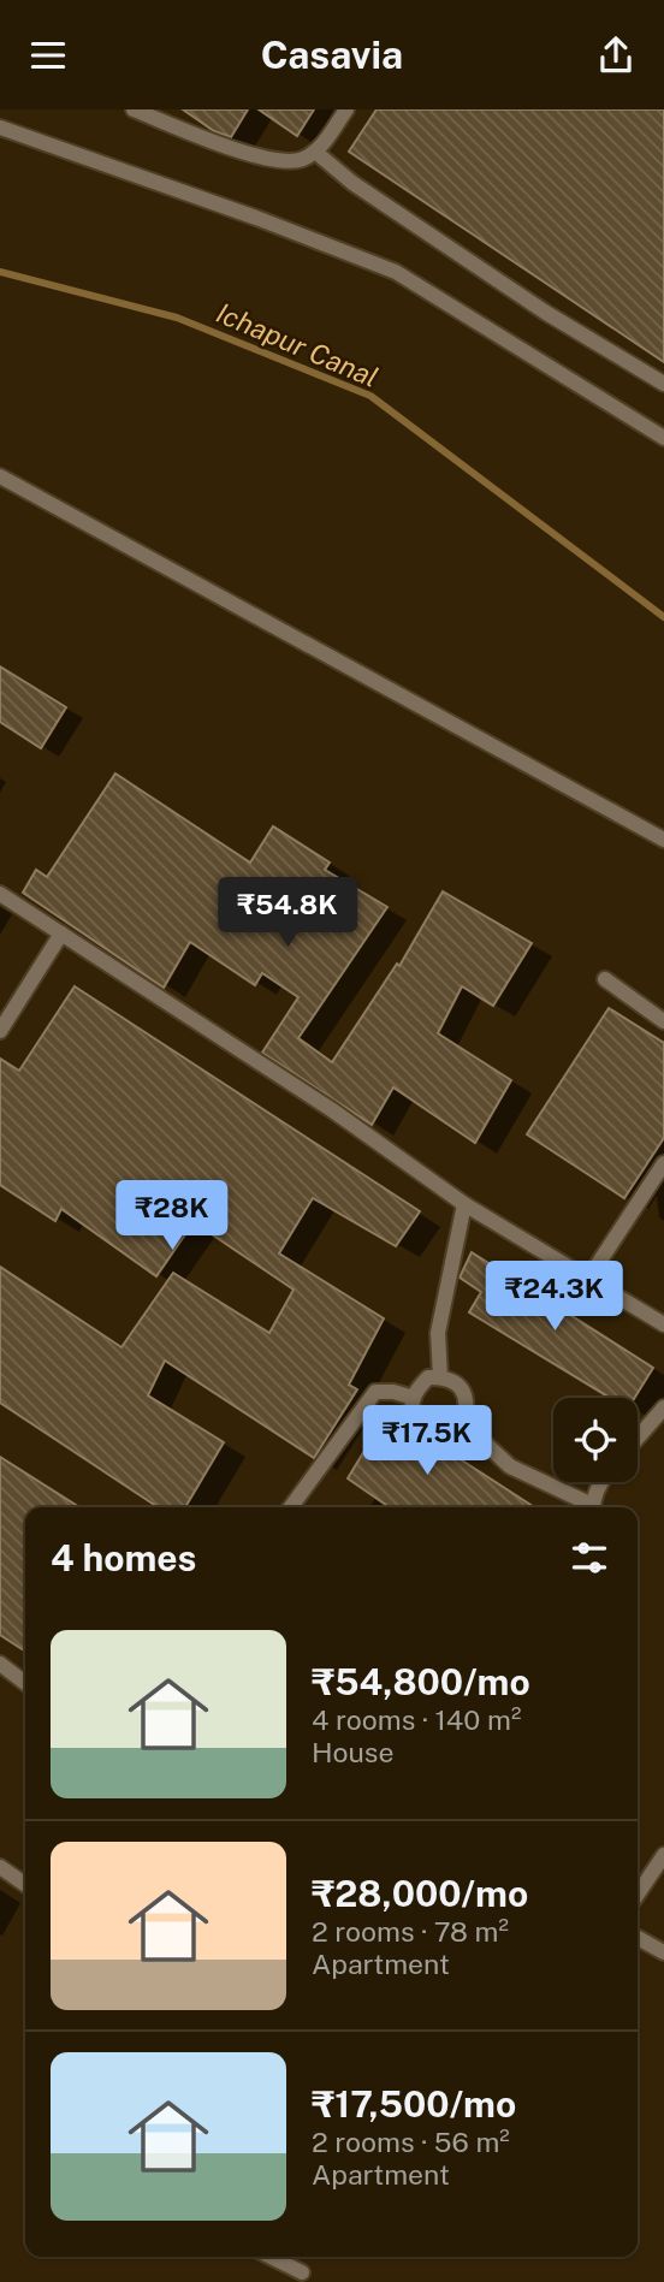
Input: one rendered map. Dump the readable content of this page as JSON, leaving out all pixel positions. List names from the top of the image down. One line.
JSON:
{"water":["Ichapur Canal"],"page":{"header":"Casavia","price":["₹54.8K","₹28K","₹24.3K","₹17.5K"],"heading":"4 homes","list":[{"name":"₹54,800/mo","note":"4 rooms · 140 m² · House"},{"name":"₹28,000/mo","note":"2 rooms · 78 m² · Apartment"},{"name":"₹17,500/mo","note":"2 rooms · 56 m² · Apartment"}]}}
